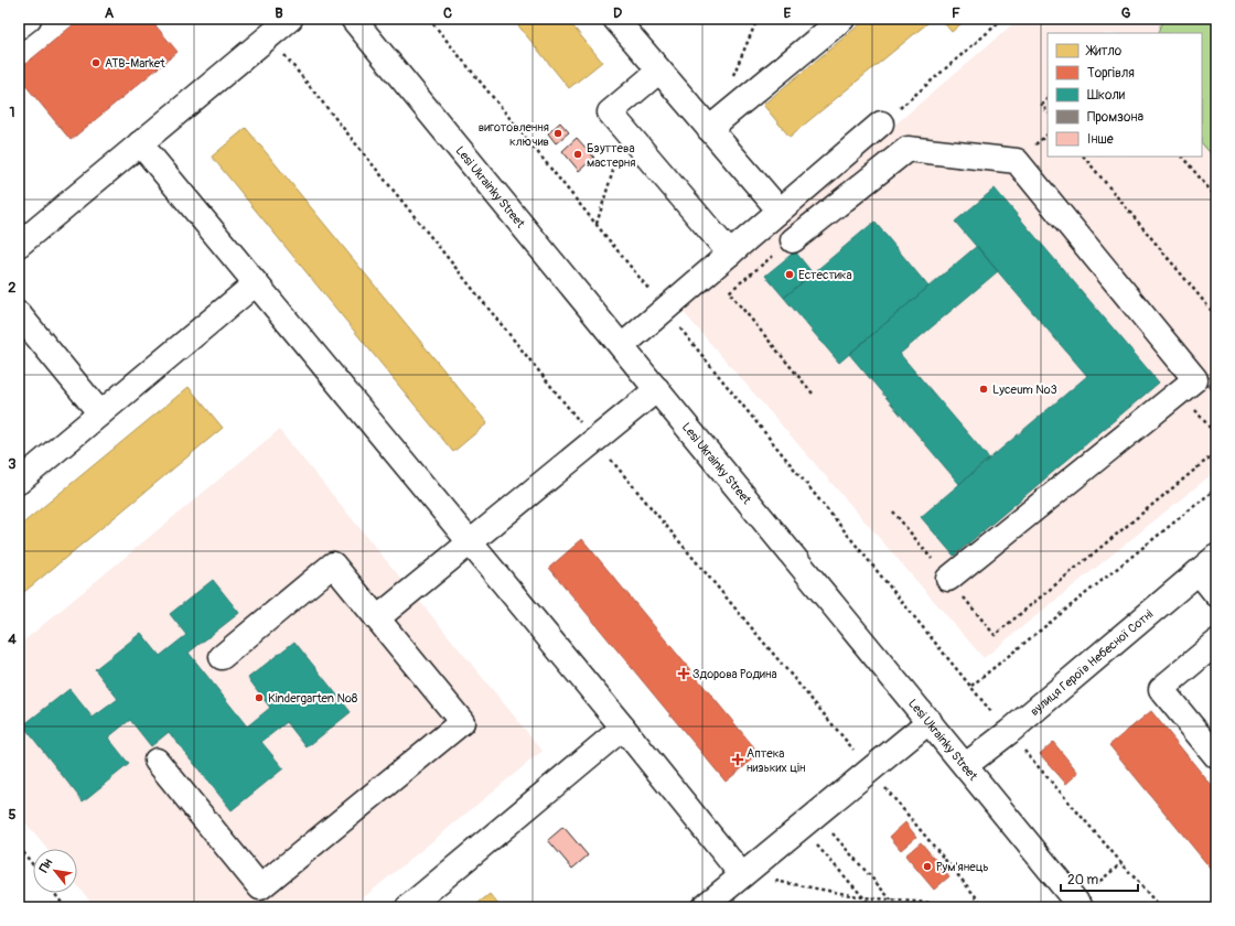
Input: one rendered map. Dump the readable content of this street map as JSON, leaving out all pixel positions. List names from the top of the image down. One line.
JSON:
{"streets":{"main road":["Lesi Ukrainky Street","вулиця Героїв Небесної Сотні"]},"crossings":[["Lesi Ukrainky Street","вулиця Героїв Небесної Сотні"]],"places":{"other":["ATB-Market","виготовлення ключив","Бзуттева мастерня","Естестика","Lyceum №3","Kindergarten №8","Рум'янець"],"health":["Здорова Родина","Аптека низьких цін"]},"legend":["Житло","Торгівля","Школи","Промзона","Інше"],"scale_bar":"20 m","north":"top left","grid":{"columns":["A","B","C","D","E","F","G"],"rows":["1","2","3","4","5"]}}
